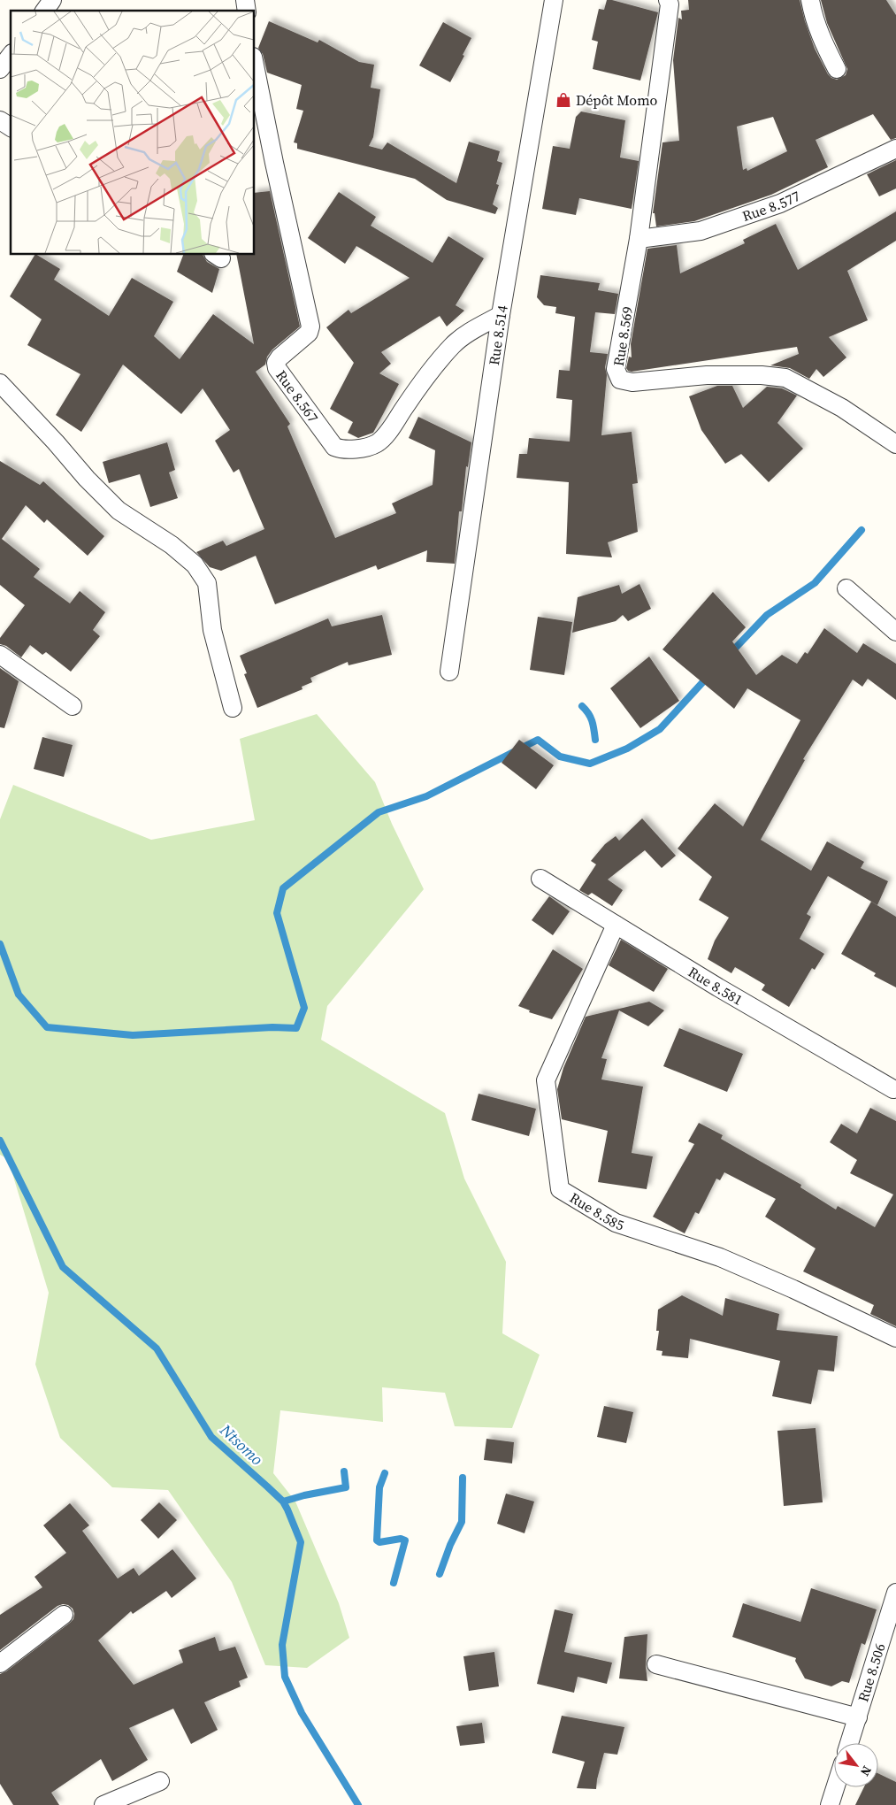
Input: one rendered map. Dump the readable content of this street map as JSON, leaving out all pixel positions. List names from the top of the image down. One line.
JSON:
{"streets":{"street":["Rue 8.577","Rue 8.514","Rue 8.569","Rue 8.567","Rue 8.581","Rue 8.585","Rue 8.506"]},"crossings":[["Rue 8.577","Rue 8.569"],["Rue 8.514","Rue 8.567"],["Rue 8.581","Rue 8.585"]],"water":["Ntsomo"],"places":{"shop":["Dépôt Momo"]},"north":"bottom right"}
